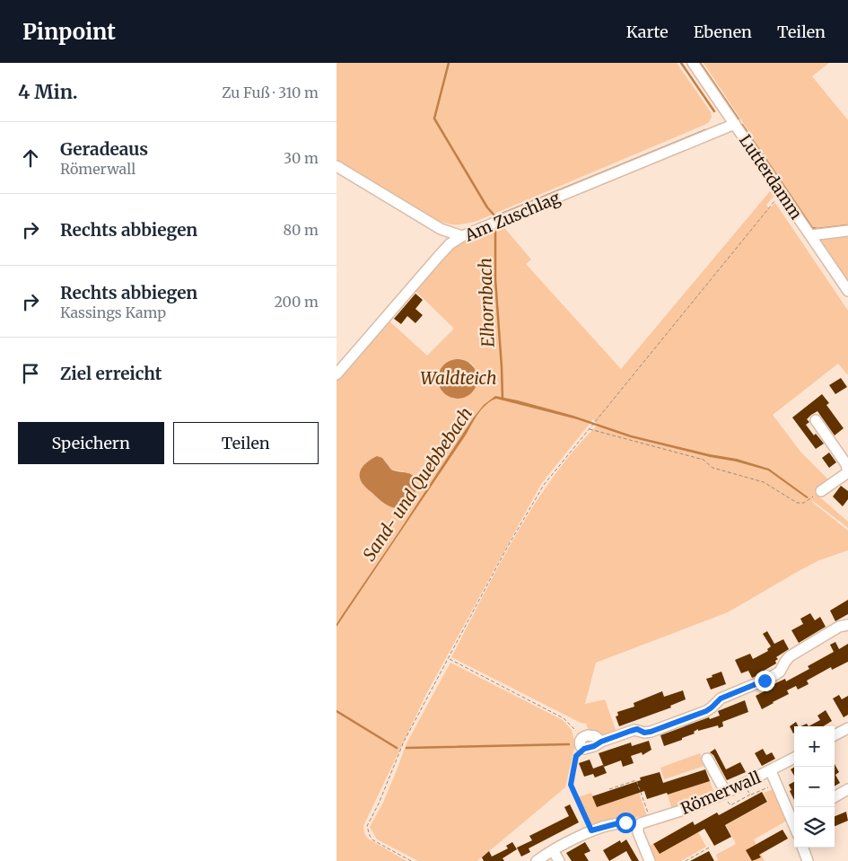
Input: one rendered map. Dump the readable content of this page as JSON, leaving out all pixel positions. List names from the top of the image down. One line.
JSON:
{"streets":{"street":["Lutterdamm","Am Zuschlag","Römerwall"]},"crossings":[["Lutterdamm","Am Zuschlag"]],"water":["Elhornbach","Waldteich","Sand- und Quebbebach"],"page":{"header":"Pinpoint","nav":["Karte","Ebenen","Teilen"],"heading":["4 Min.","Zu Fuß · 310 m"],"list":[["Geradeaus","Römerwall","30 m"],["Rechts abbiegen","80 m"],["Rechts abbiegen","Kassings Kamp","200 m"],"Ziel erreicht"],"buttons":["Speichern","Teilen"],"map_buttons":["+","−"]}}
